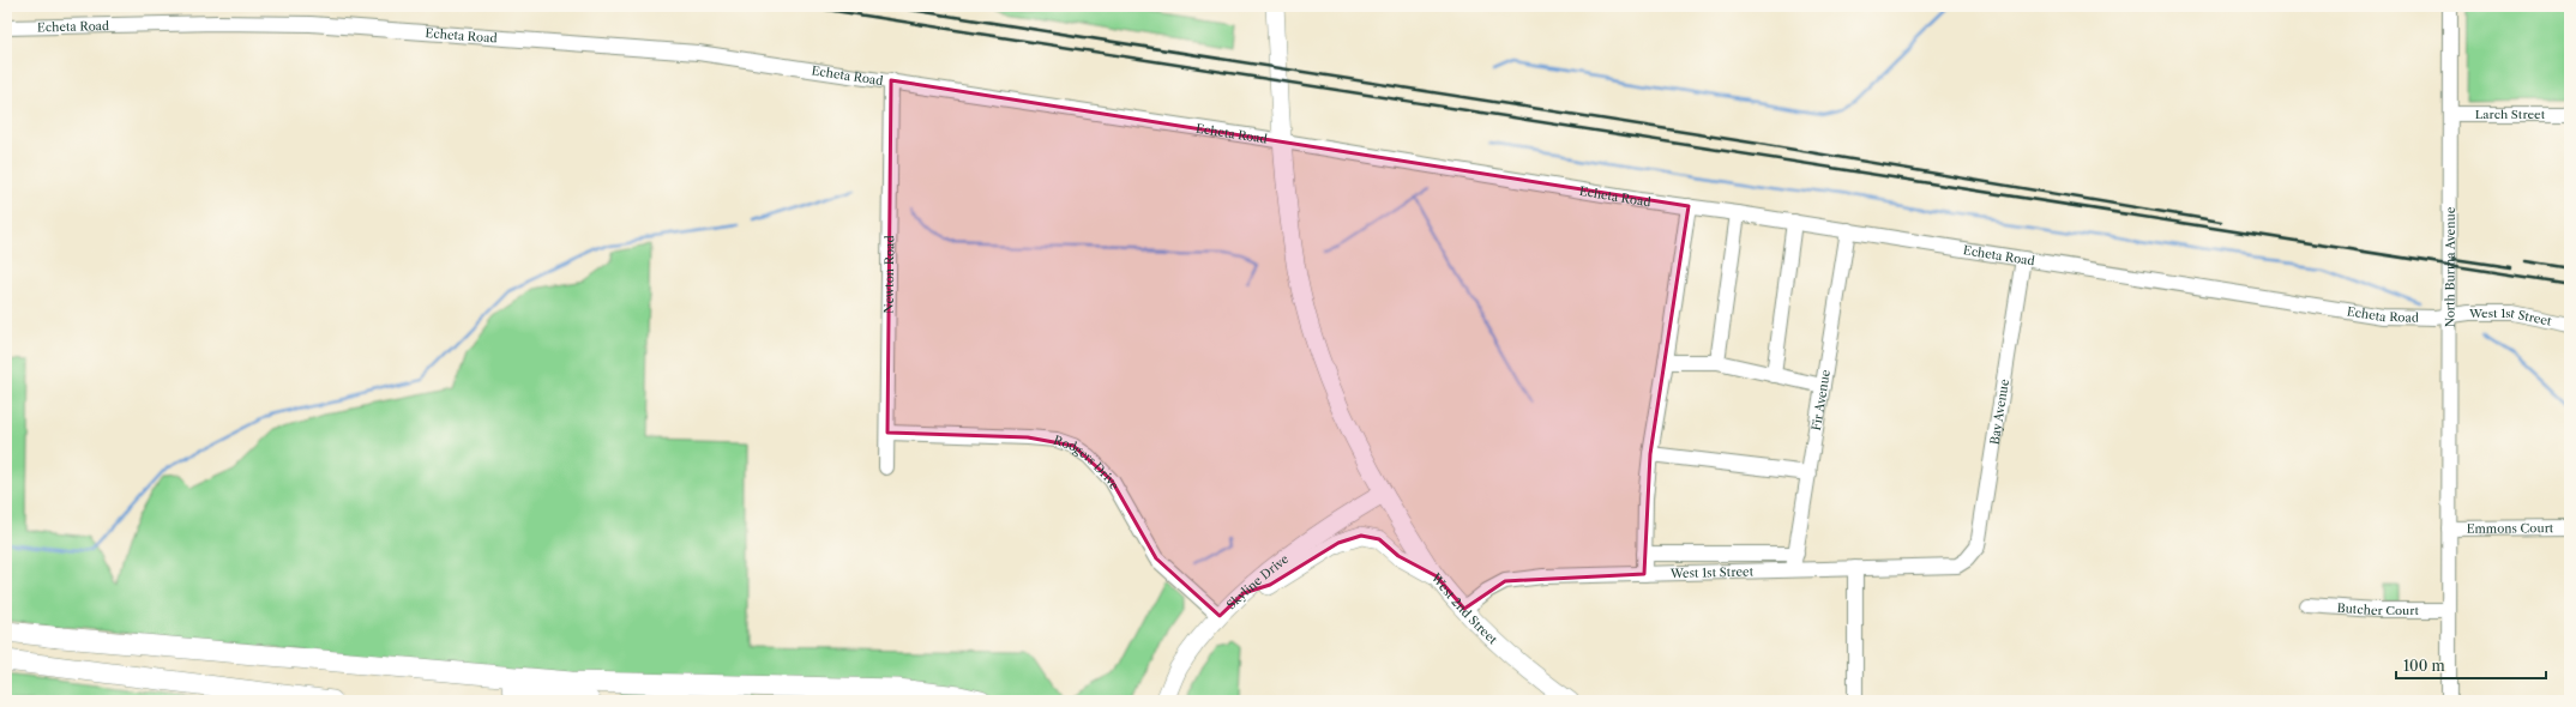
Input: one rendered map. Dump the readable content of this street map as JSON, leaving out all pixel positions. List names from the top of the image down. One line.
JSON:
{"streets":{"main road":["Skyline Drive","West 2nd Street"],"street":["Echeta Road","Larch Street","North Burma Avenue","Newton Road","West 1st Street","Fir Avenue","Bay Avenue","Rodgers Drive","Emmons Court","Butcher Court"]},"crossings":[["Echeta Road","North Burma Avenue"],["Echeta Road","Newton Road"],["Echeta Road","West 1st Street"],["Echeta Road","Fir Avenue"],["Echeta Road","Bay Avenue"],["Echeta Road","West 2nd Street"],["Larch Street","North Burma Avenue"],["North Burma Avenue","West 1st Street"],["North Burma Avenue","Emmons Court"],["North Burma Avenue","Butcher Court"],["Newton Road","Rodgers Drive"],["West 1st Street","Fir Avenue"],["West 1st Street","Bay Avenue"],["West 1st Street","West 2nd Street"],["Rodgers Drive","Skyline Drive"],["Skyline Drive","West 2nd Street"]],"scale_bar":"100 m"}
